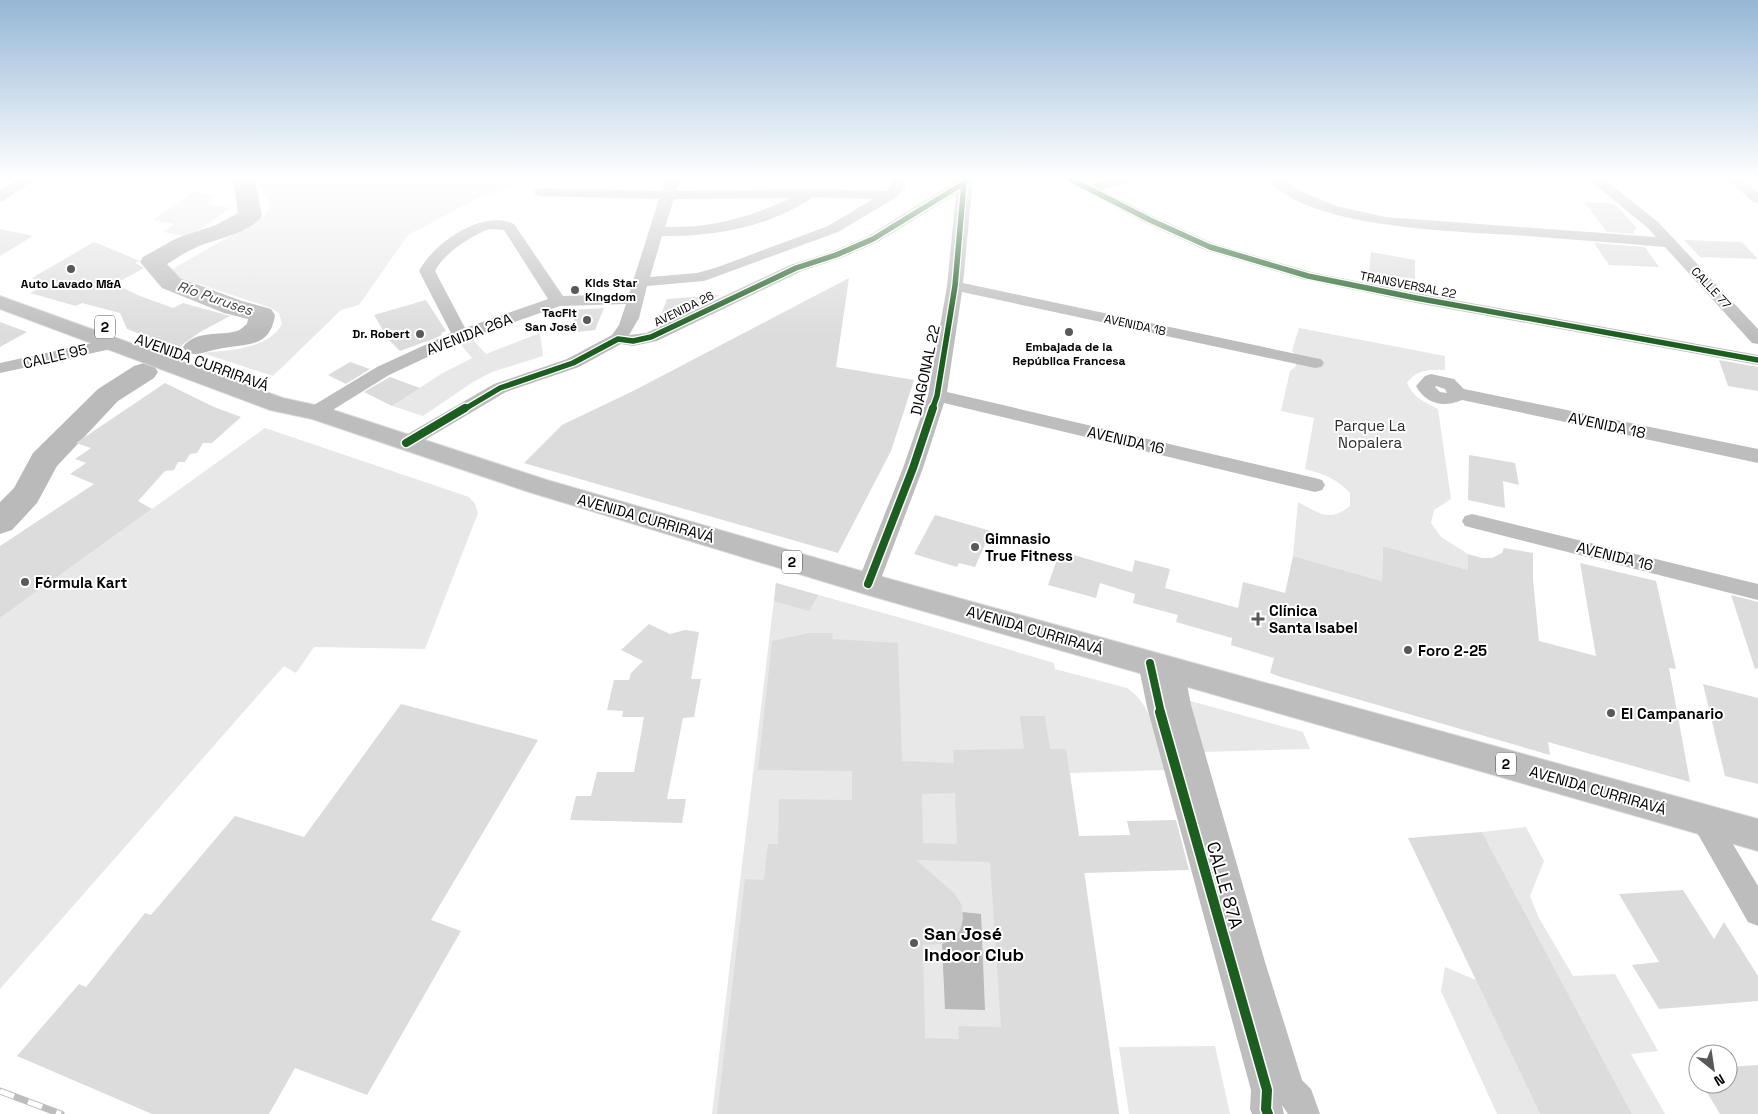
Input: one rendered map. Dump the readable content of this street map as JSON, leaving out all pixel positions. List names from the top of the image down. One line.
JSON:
{"streets":{"highway":["2","AVENIDA CURRIRAVÁ"],"street":["TRANSVERSAL 22","CALLE 77","AVENIDA 26","AVENIDA 18","AVENIDA 26A","CALLE 95","DIAGONAL 22","AVENIDA 16","CALLE 87A"]},"crossings":[["AVENIDA 26","AVENIDA CURRIRAVÁ"],["AVENIDA 18","DIAGONAL 22"],["AVENIDA 26A","AVENIDA CURRIRAVÁ"],["CALLE 95","AVENIDA CURRIRAVÁ"],["AVENIDA CURRIRAVÁ","DIAGONAL 22"],["AVENIDA CURRIRAVÁ","CALLE 87A"],["DIAGONAL 22","AVENIDA 16"]],"water":["Río Puruses"],"parks":["Parque La Nopalera"],"places":{"other":["Auto Lavado M&A","Kids Star Kingdom","TacFit San José","Embajada de la República Francesa","Dr. Robert","Gimnasio True Fitness","Fórmula Kart","Foro 2-25","El Campanario","San José Indoor Club"],"health":["Clínica Santa Isabel"]},"north":"bottom right"}
